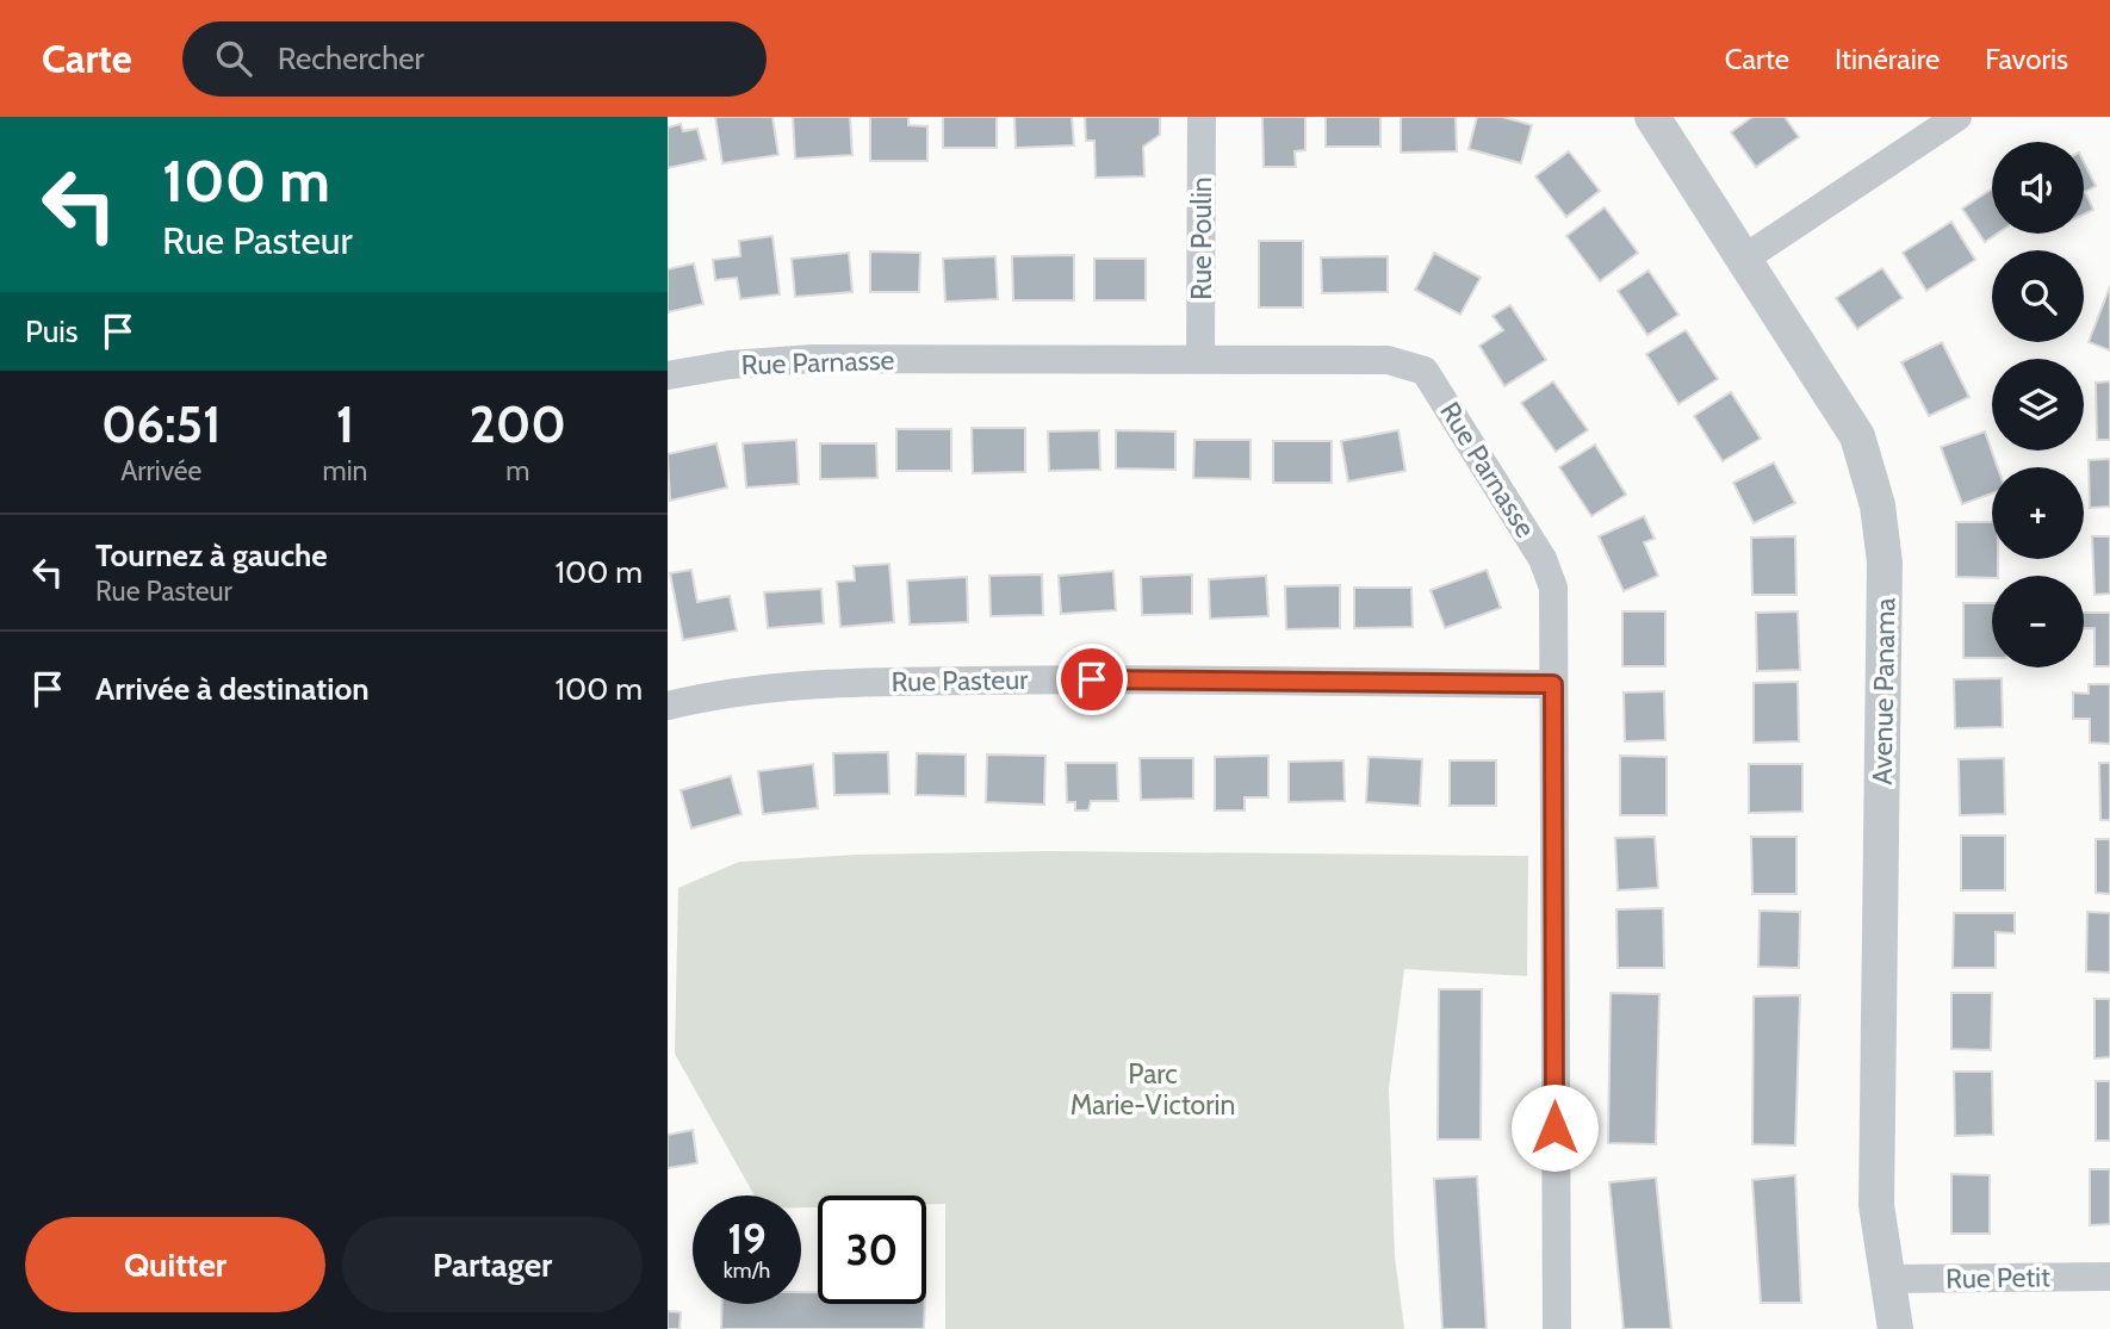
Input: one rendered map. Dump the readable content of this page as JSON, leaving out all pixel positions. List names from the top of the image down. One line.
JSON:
{"streets":{"street":["Rue Poulin","Rue Parnasse","Rue Pasteur","Avenue Panama","Rue Petit"]},"crossings":[["Rue Poulin","Rue Parnasse"],["Rue Parnasse","Rue Pasteur"],["Avenue Panama","Rue Petit"]],"parks":["Parc Marie-Victorin"],"page":{"header":"Carte","search":"Rechercher","nav":["Carte","Itinéraire","Favoris"],"turn":["100 m","Rue Pasteur"],"map_buttons":["+","−"],"then":"Puis","eta":["06:51","Arrivée","1","min","200","m"],"list":[{"name":"Tournez à gauche","note":"Rue Pasteur","value":"100 m"},{"name":"Arrivée à destination","value":"100 m"}],"speed":"19 km/h","limit":"30","buttons":["Quitter","Partager"]}}
